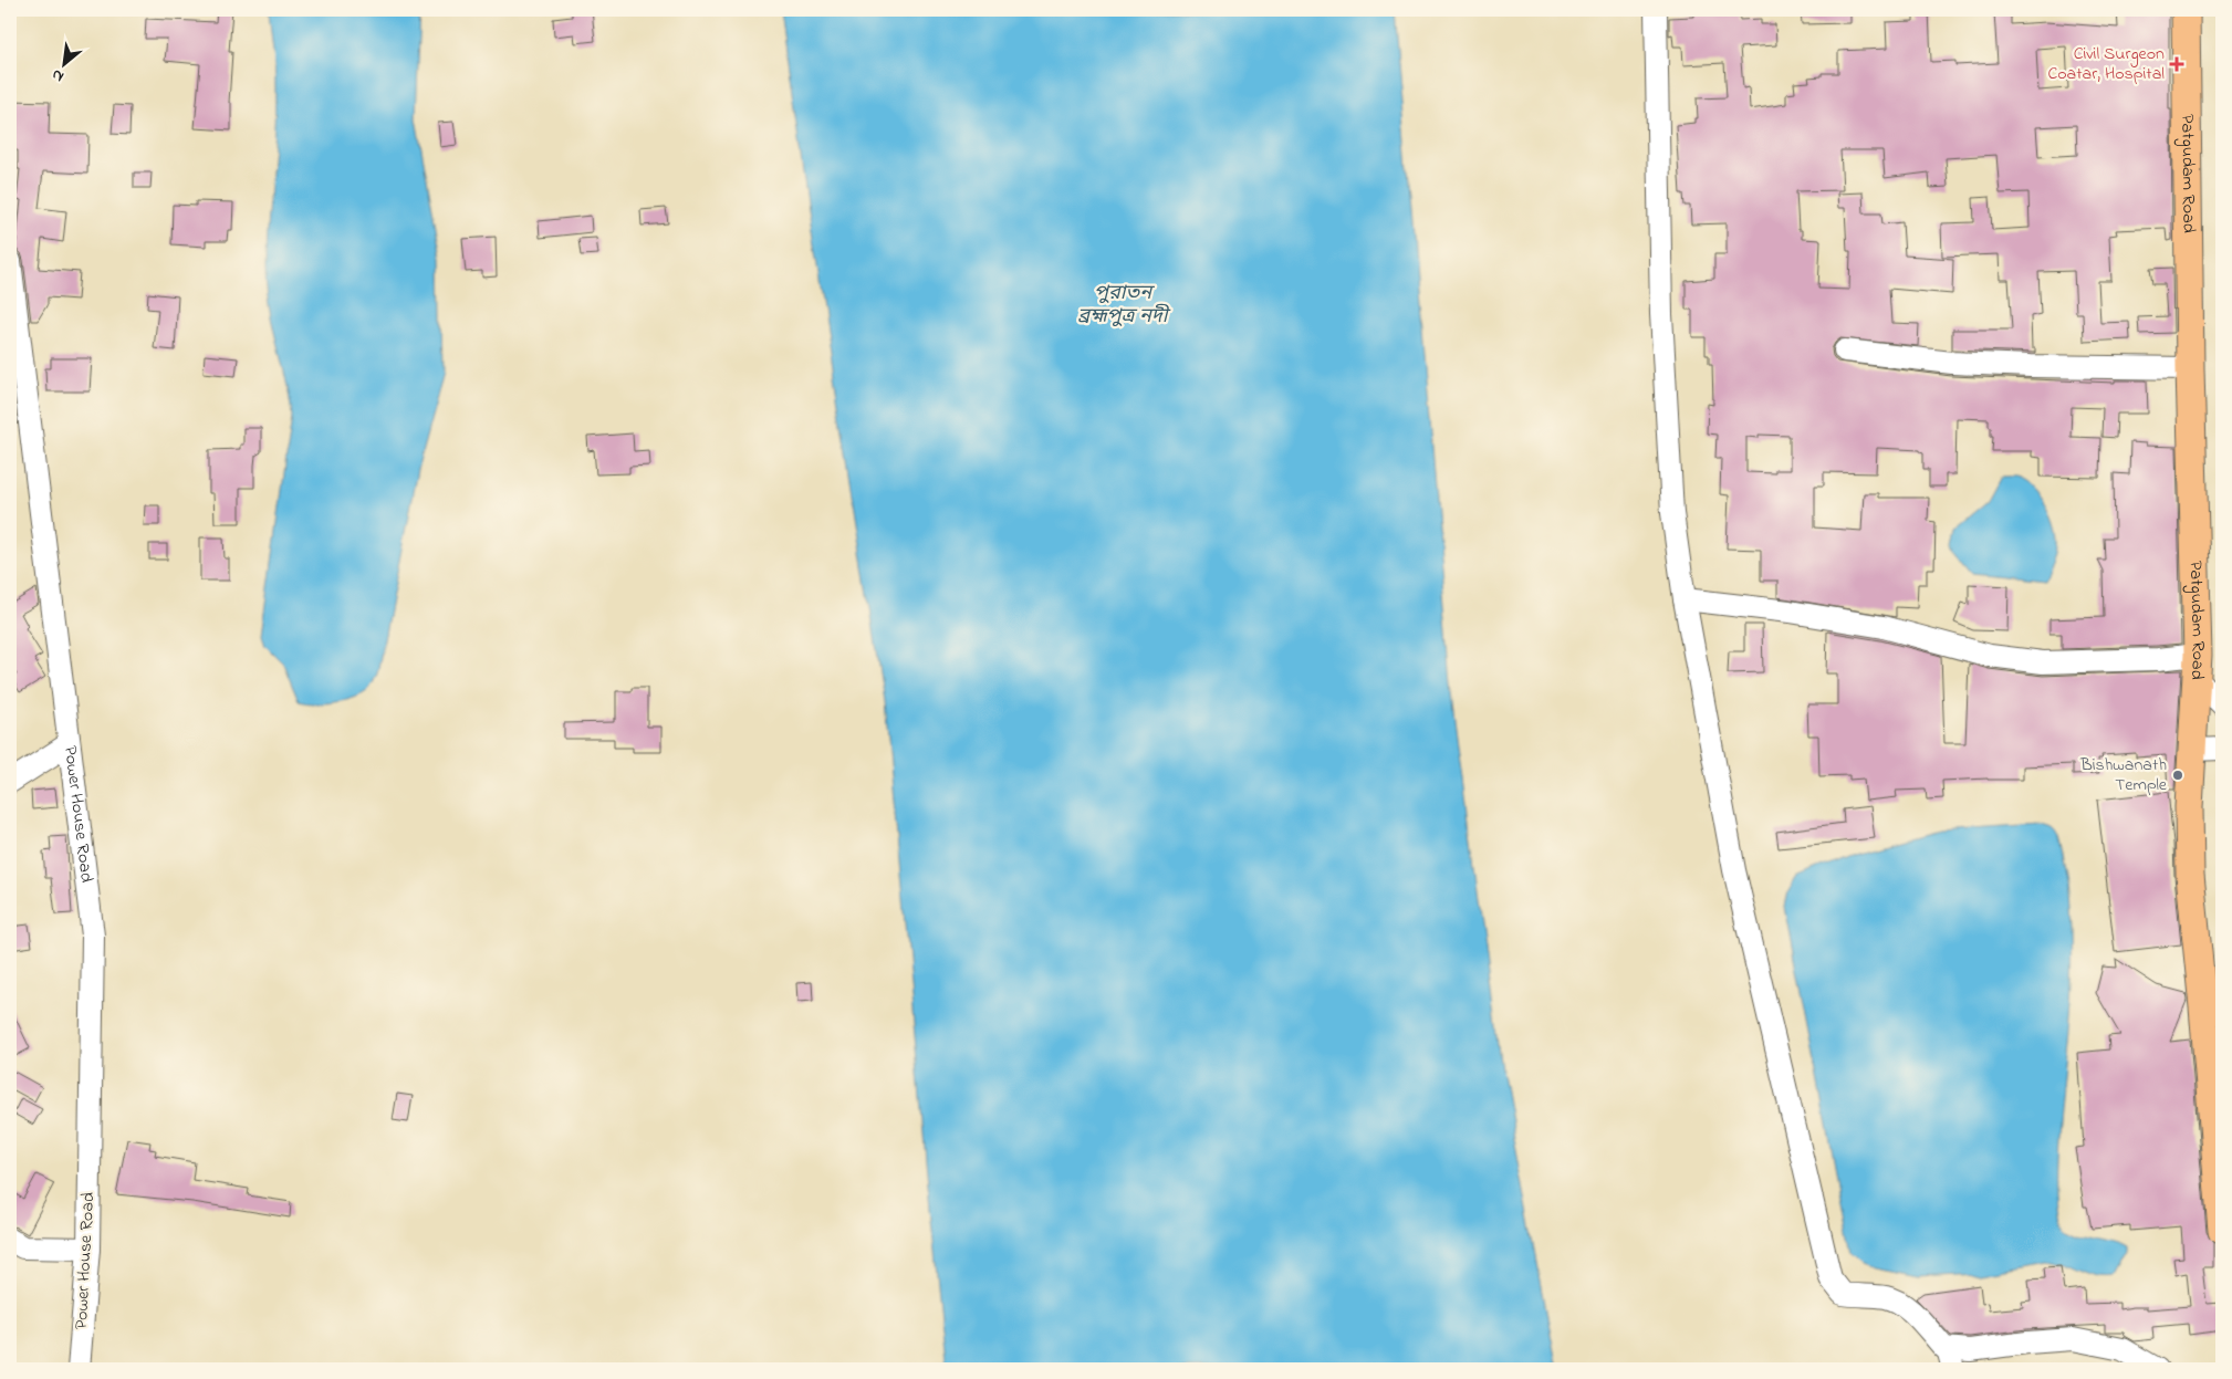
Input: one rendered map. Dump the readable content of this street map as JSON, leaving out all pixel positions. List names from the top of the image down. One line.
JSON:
{"streets":{"main road":["Patgudam Road"],"street":["Power House Road"]},"water":["পুরাতন ব্রহ্মপুত্র নদী"],"places":{"health":["Civil Surgeon Coatar, Hospital"],"other":["Bishwanath Temple"]},"north":"bottom left"}
